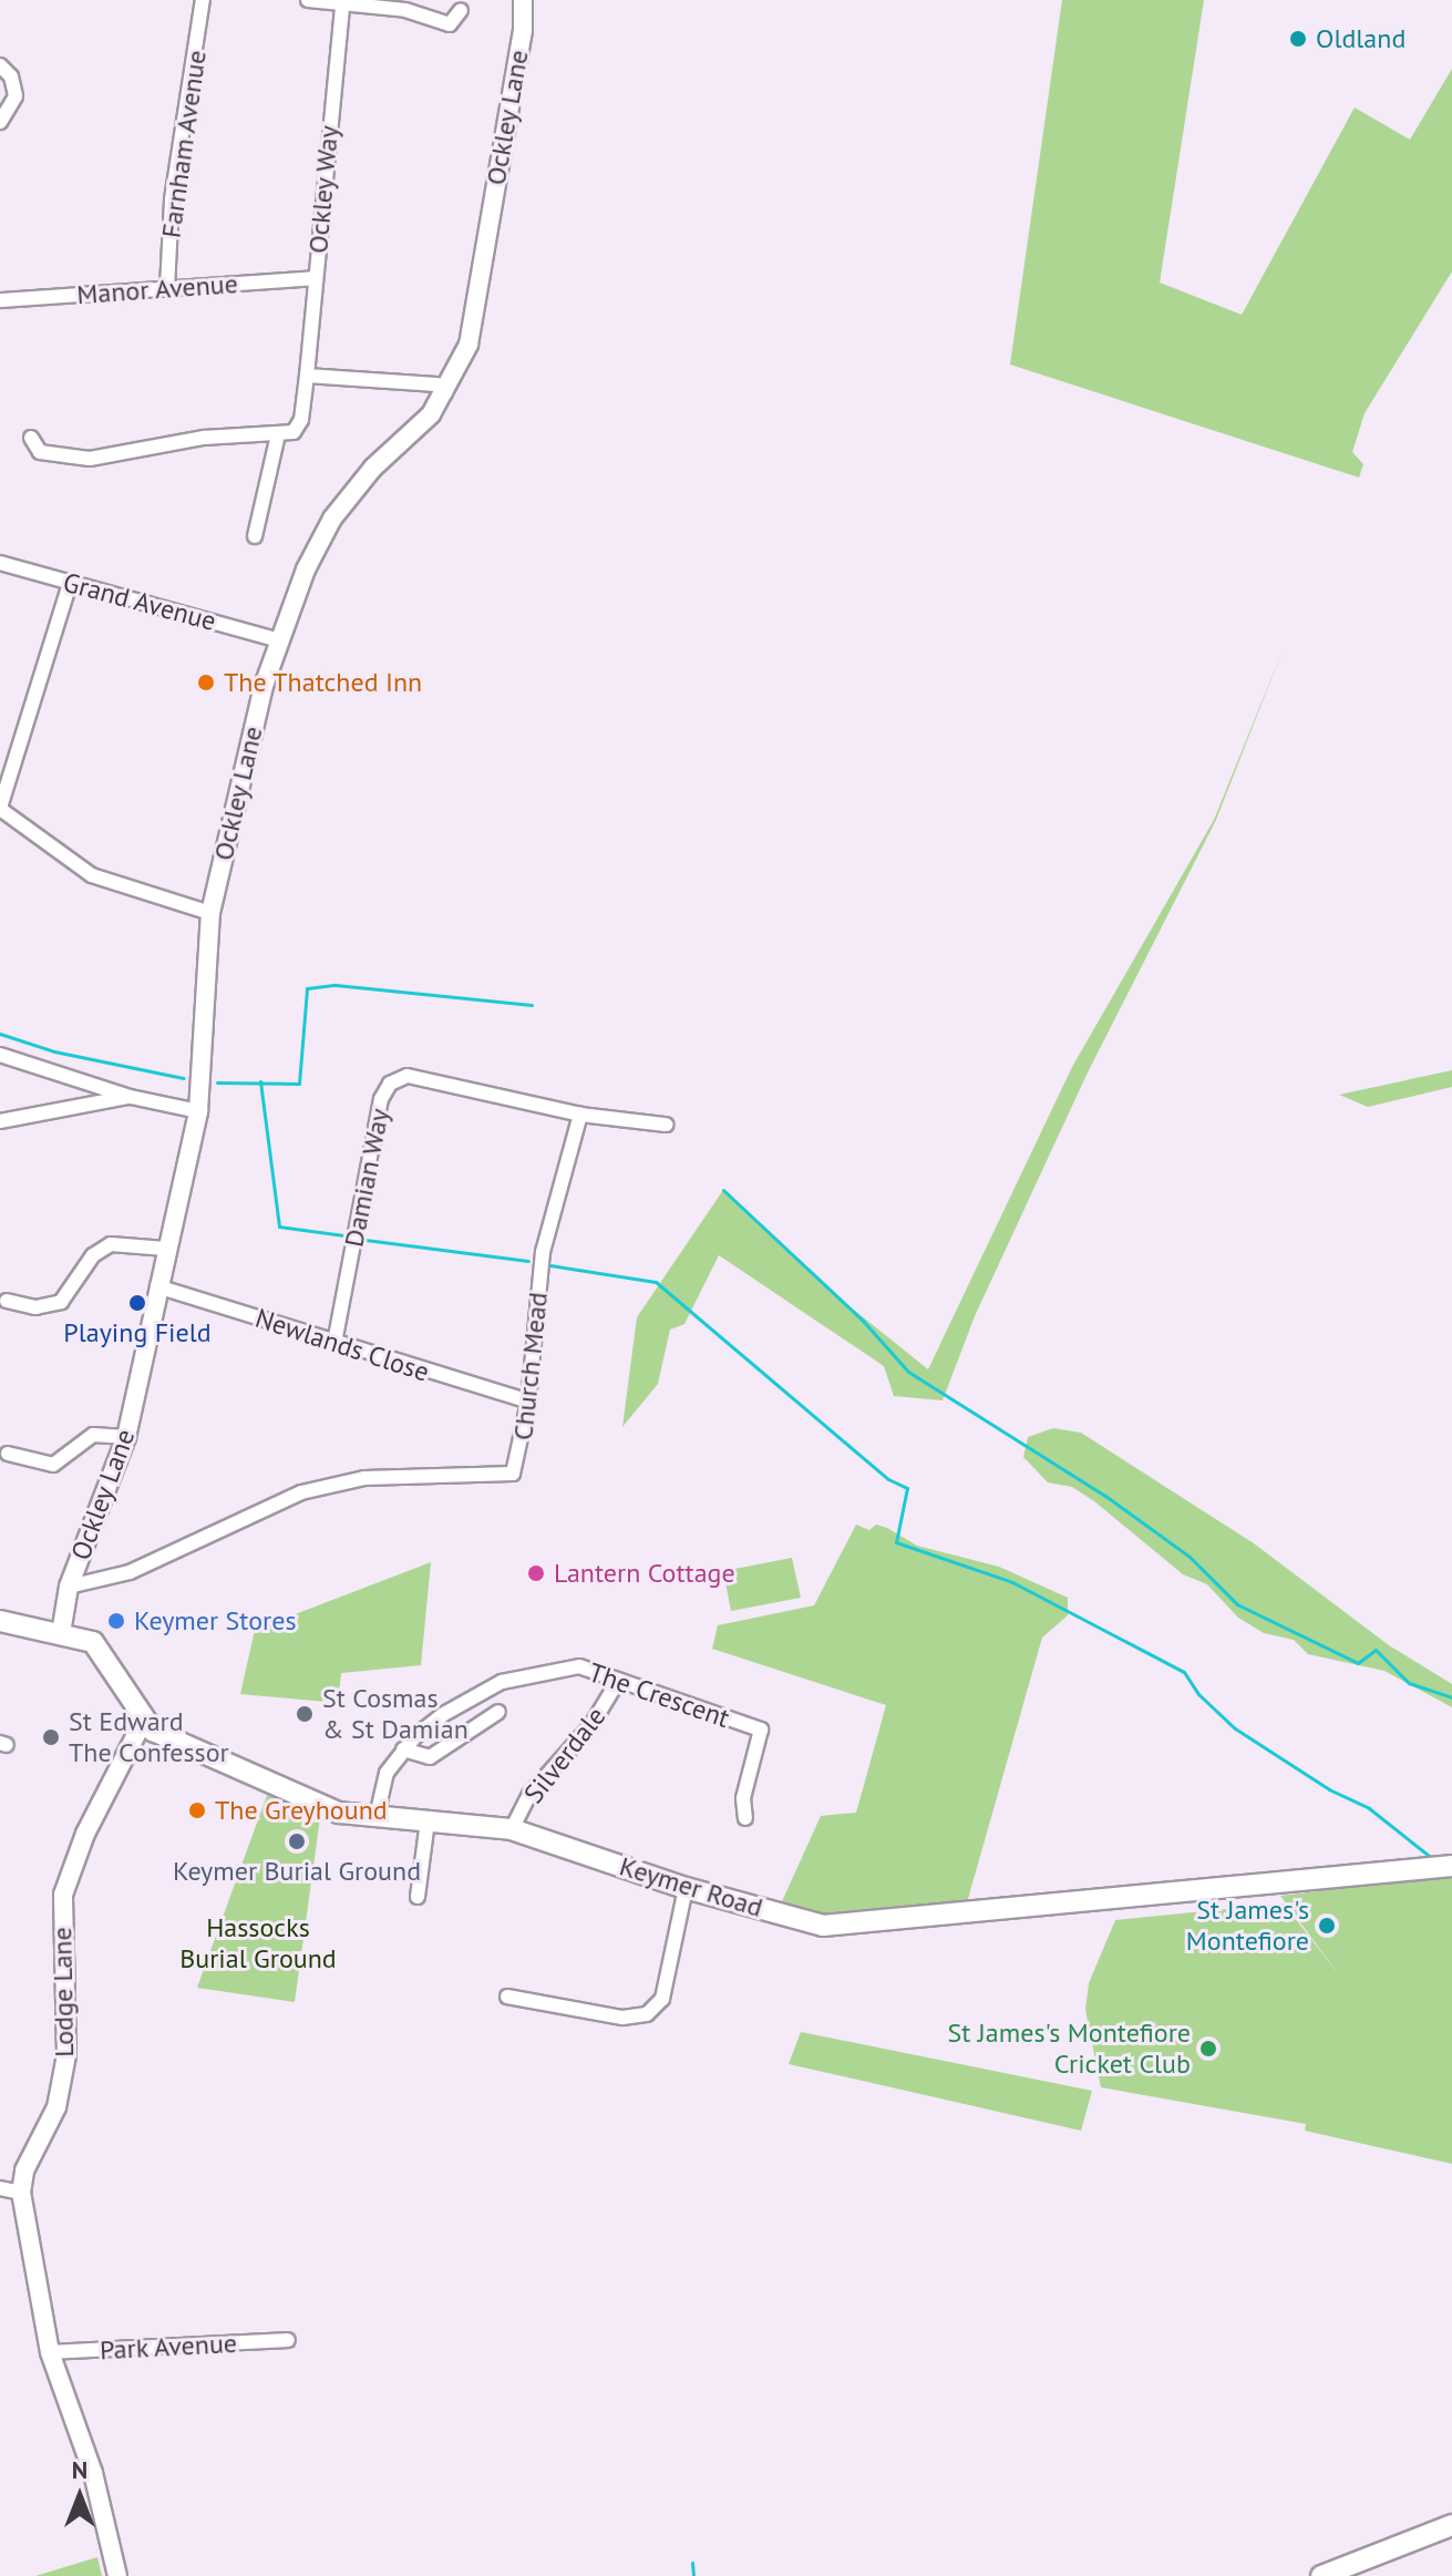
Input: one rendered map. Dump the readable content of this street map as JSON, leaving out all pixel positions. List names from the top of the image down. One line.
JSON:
{"streets":{"main road":["Keymer Road"],"street":["Ockley Lane","Farnham Avenue","Ockley Way","Manor Avenue","Grand Avenue","Damian Way","Newlands Close","Church Mead","The Crescent","Silverdale","Lodge Lane","Park Avenue"]},"crossings":[["Ockley Lane","Grand Avenue"],["Ockley Lane","Newlands Close"],["Ockley Lane","Church Mead"],["Farnham Avenue","Manor Avenue"],["Ockley Way","Manor Avenue"],["Damian Way","Newlands Close"],["Damian Way","Church Mead"],["Newlands Close","Church Mead"],["The Crescent","Silverdale"],["The Crescent","Keymer Road"],["Silverdale","Keymer Road"],["Keymer Road","Lodge Lane"],["Lodge Lane","Park Avenue"]],"parks":["Hassocks Burial Ground"],"places":["Oldland","The Thatched Inn","Playing Field","Lantern Cottage","Keymer Stores","St Cosmas & St Damian","St Edward The Confessor","The Greyhound","Keymer Burial Ground","St James's Montefiore","St James's Montefiore Cricket Club"],"north":"top"}
